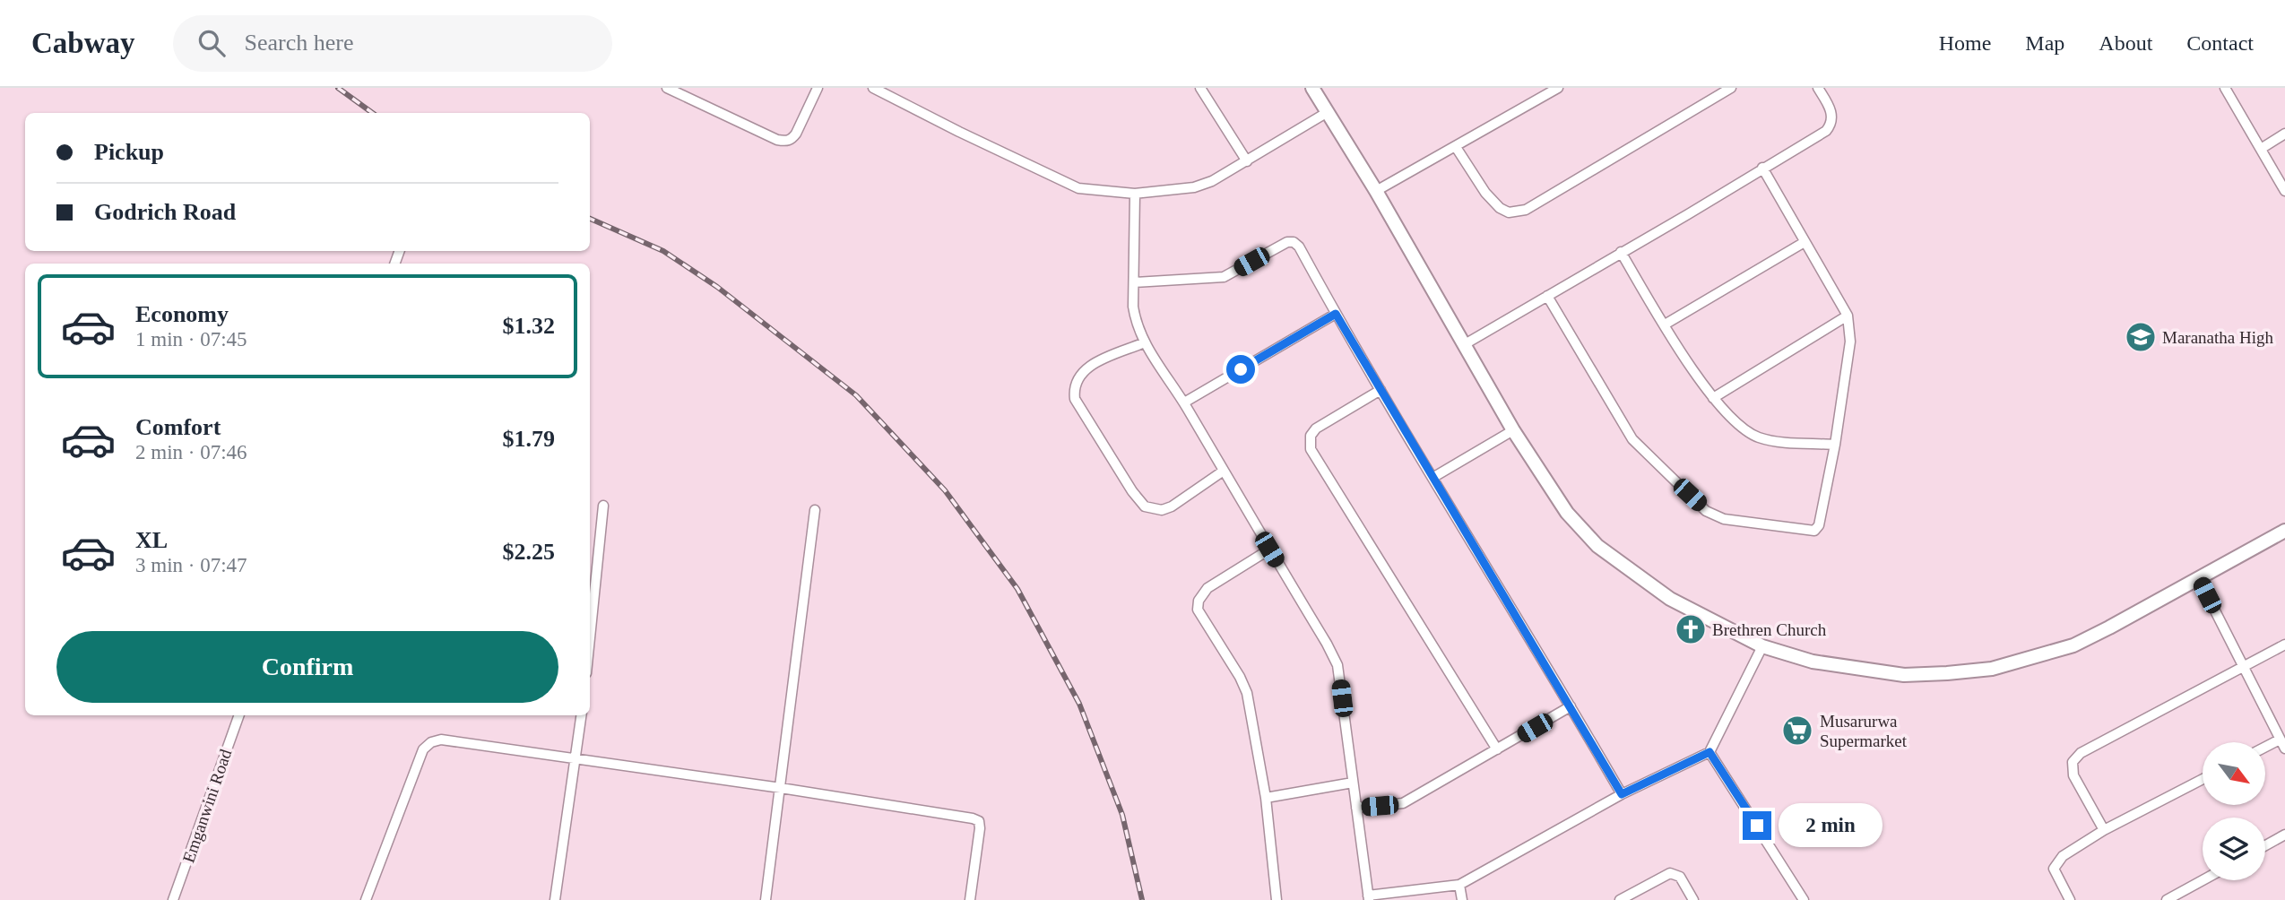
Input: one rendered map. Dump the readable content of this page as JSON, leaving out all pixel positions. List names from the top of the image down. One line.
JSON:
{"streets":{"street":["Emganwini Road"]},"places":{"school or university":["Maranatha High"],"church":["Brethren Church"],"supermarket":["Musarurwa Supermarket"]},"north":"bottom right","page":{"header":"Cabway","search":"Search here","nav":["Home","Map","About","Contact"],"banner":["Pickup","Godrich Road"],"list":[{"name":"Economy","note":"1 min · 07:45","value":"$1.32"},{"name":"Comfort","note":"2 min · 07:46","value":"$1.79"},{"name":"XL","note":"3 min · 07:47","value":"$2.25"}],"buttons":"Confirm","bubble":"2 min"}}
